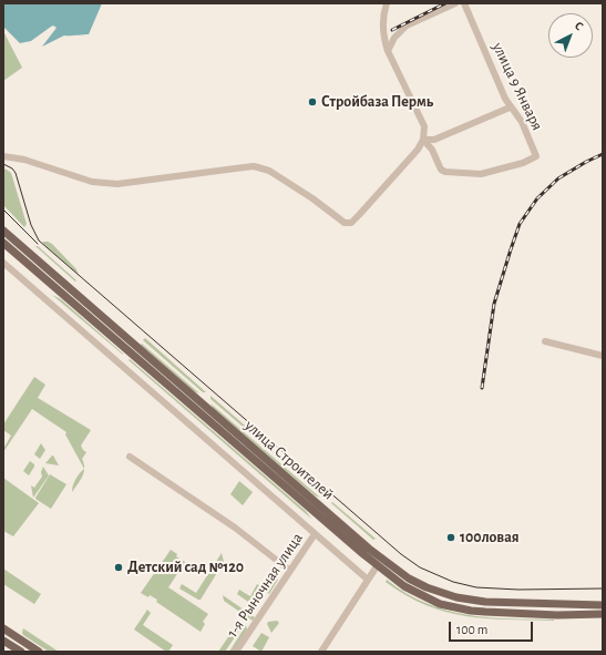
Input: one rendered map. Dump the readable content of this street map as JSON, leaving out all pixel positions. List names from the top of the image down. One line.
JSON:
{"streets":{"main road":["улица Строителей"],"street":["улица 9 Января","1-я Рыночная улица"]},"places":["Стройбаза Пермь","100ловая","Детский сад №120"],"scale_bar":"100 m","north":"top right"}
